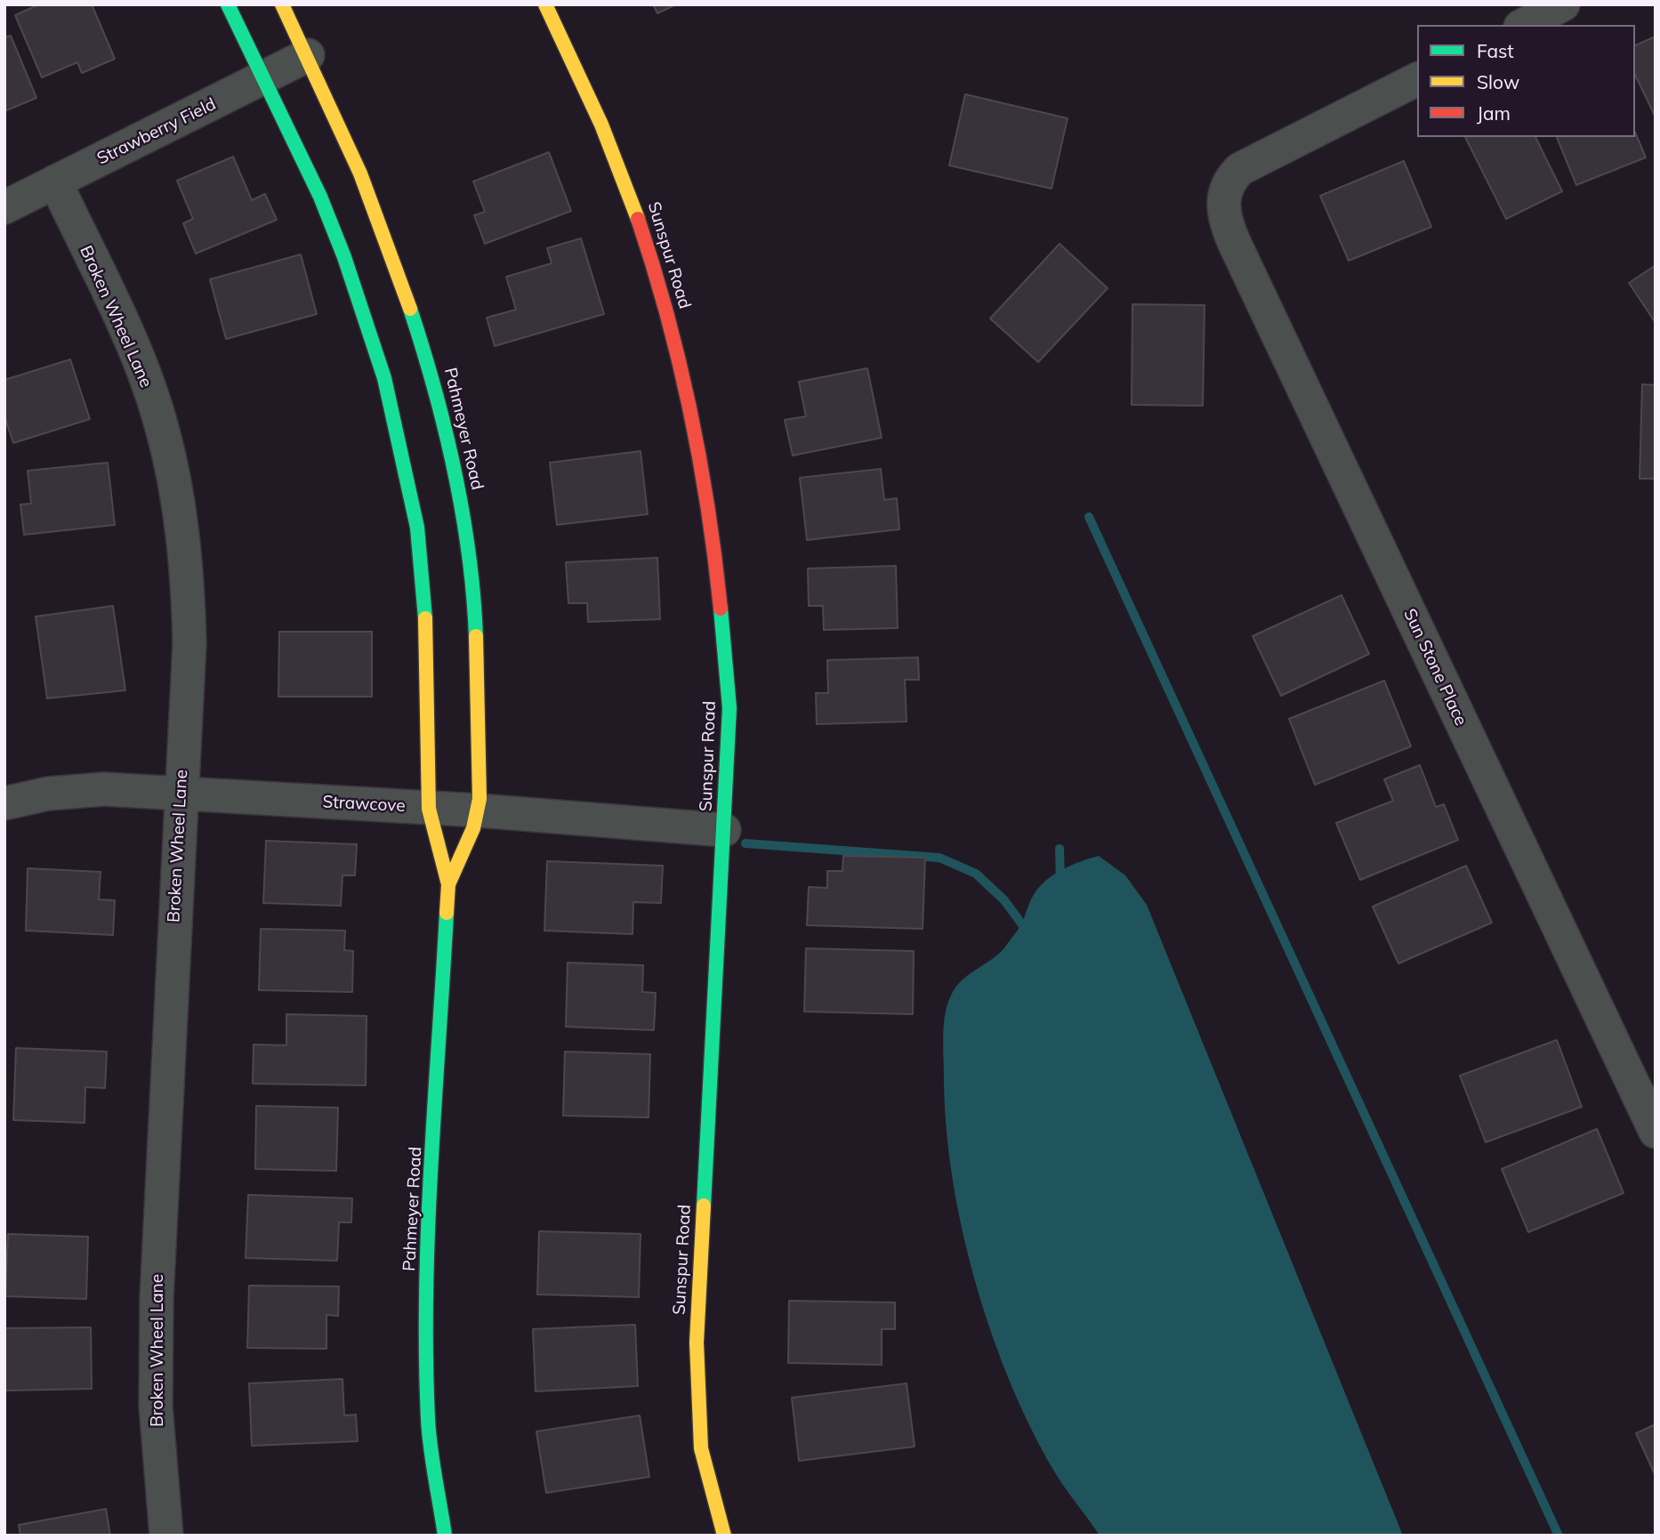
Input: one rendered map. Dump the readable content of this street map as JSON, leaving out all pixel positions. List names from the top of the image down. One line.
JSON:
{"streets":{"street":["Strawberry Field","Sunspur Road","Broken Wheel Lane","Pahmeyer Road","Sun Stone Place","Strawcove"]},"crossings":[["Strawberry Field","Broken Wheel Lane"],["Strawberry Field","Pahmeyer Road"],["Sunspur Road","Strawcove"],["Broken Wheel Lane","Strawcove"],["Pahmeyer Road","Strawcove"]],"legend":["Fast","Slow","Jam"]}
